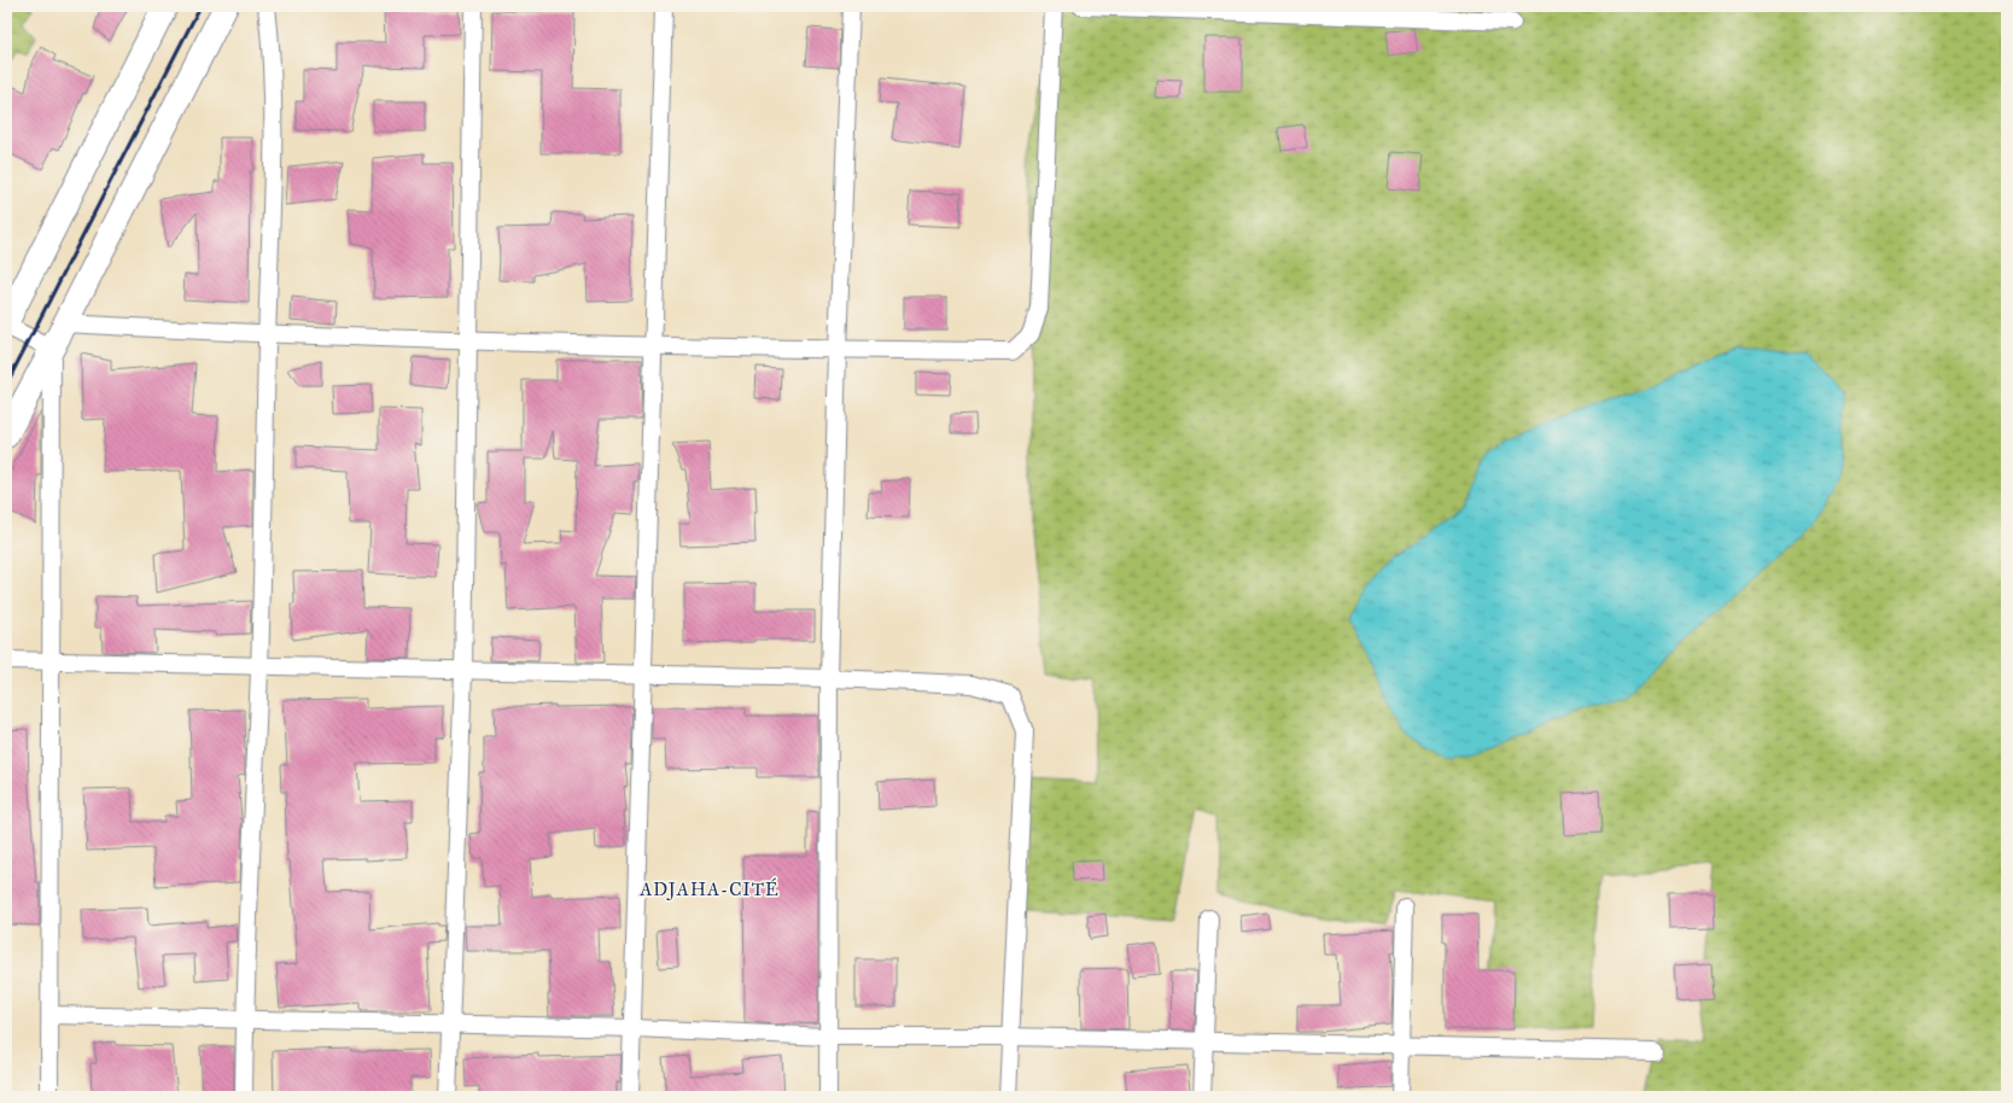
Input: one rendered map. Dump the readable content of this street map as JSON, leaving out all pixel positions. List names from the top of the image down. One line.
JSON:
{"districts":["ADJAHA-CITÉ"]}
